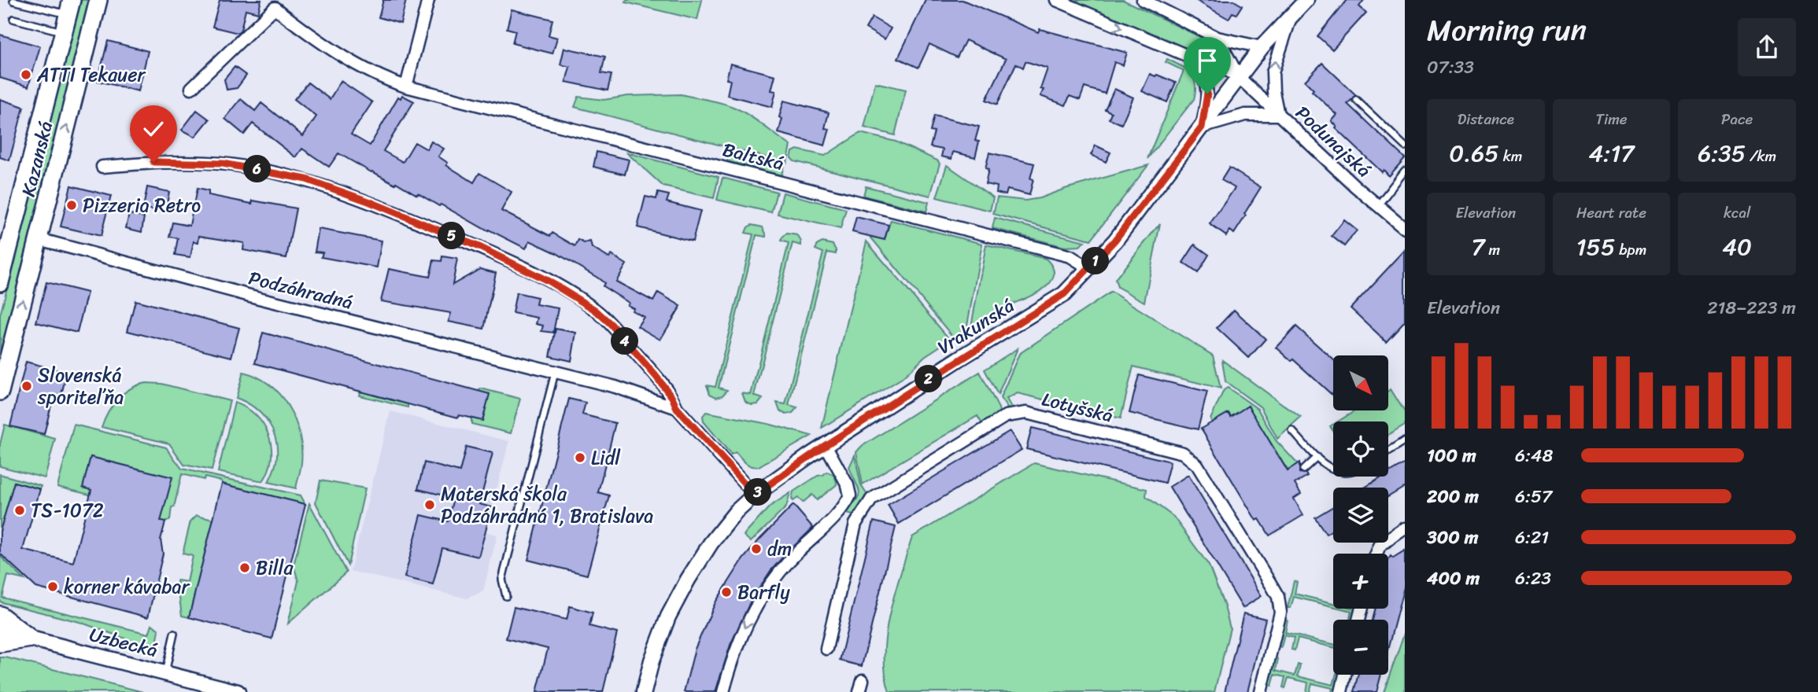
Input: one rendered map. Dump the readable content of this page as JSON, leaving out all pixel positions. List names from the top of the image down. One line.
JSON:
{"streets":{"main road":["Kazanská"],"street":["Podunajská","Baltská","Podzáhradná","Vrakunská","Lotyšská","Uzbecká"]},"crossings":[["Podunajská","Vrakunská"],["Baltská","Vrakunská"],["Kazanská","Podzáhradná"],["Podzáhradná","Vrakunská"]],"places":["ATTI Tekauer","Pizzeria Retro","Slovenská sporiteľňa","Lidl","Materská škola Podzáhradná 1, Bratislava","TS-1072","dm","Billa","korner kávabar","Barfly"],"north":"bottom right","page":{"heading":["Morning run","07:33"],"stats":[["Distance","0.65 km"],["Time","4:17"],["Pace","6:35 /km"],["Elevation","7 m"],["Heart rate","155 bpm"],["kcal","40"]],"pins":["6","5","1","4","2","3"],"chart":["Elevation","218–223 m"],"map_buttons":["+","−"],"list":[{"name":"100 m","note":"6:48"},{"name":"200 m","note":"6:57"},{"name":"300 m","note":"6:21"},{"name":"400 m","note":"6:23"}]}}
